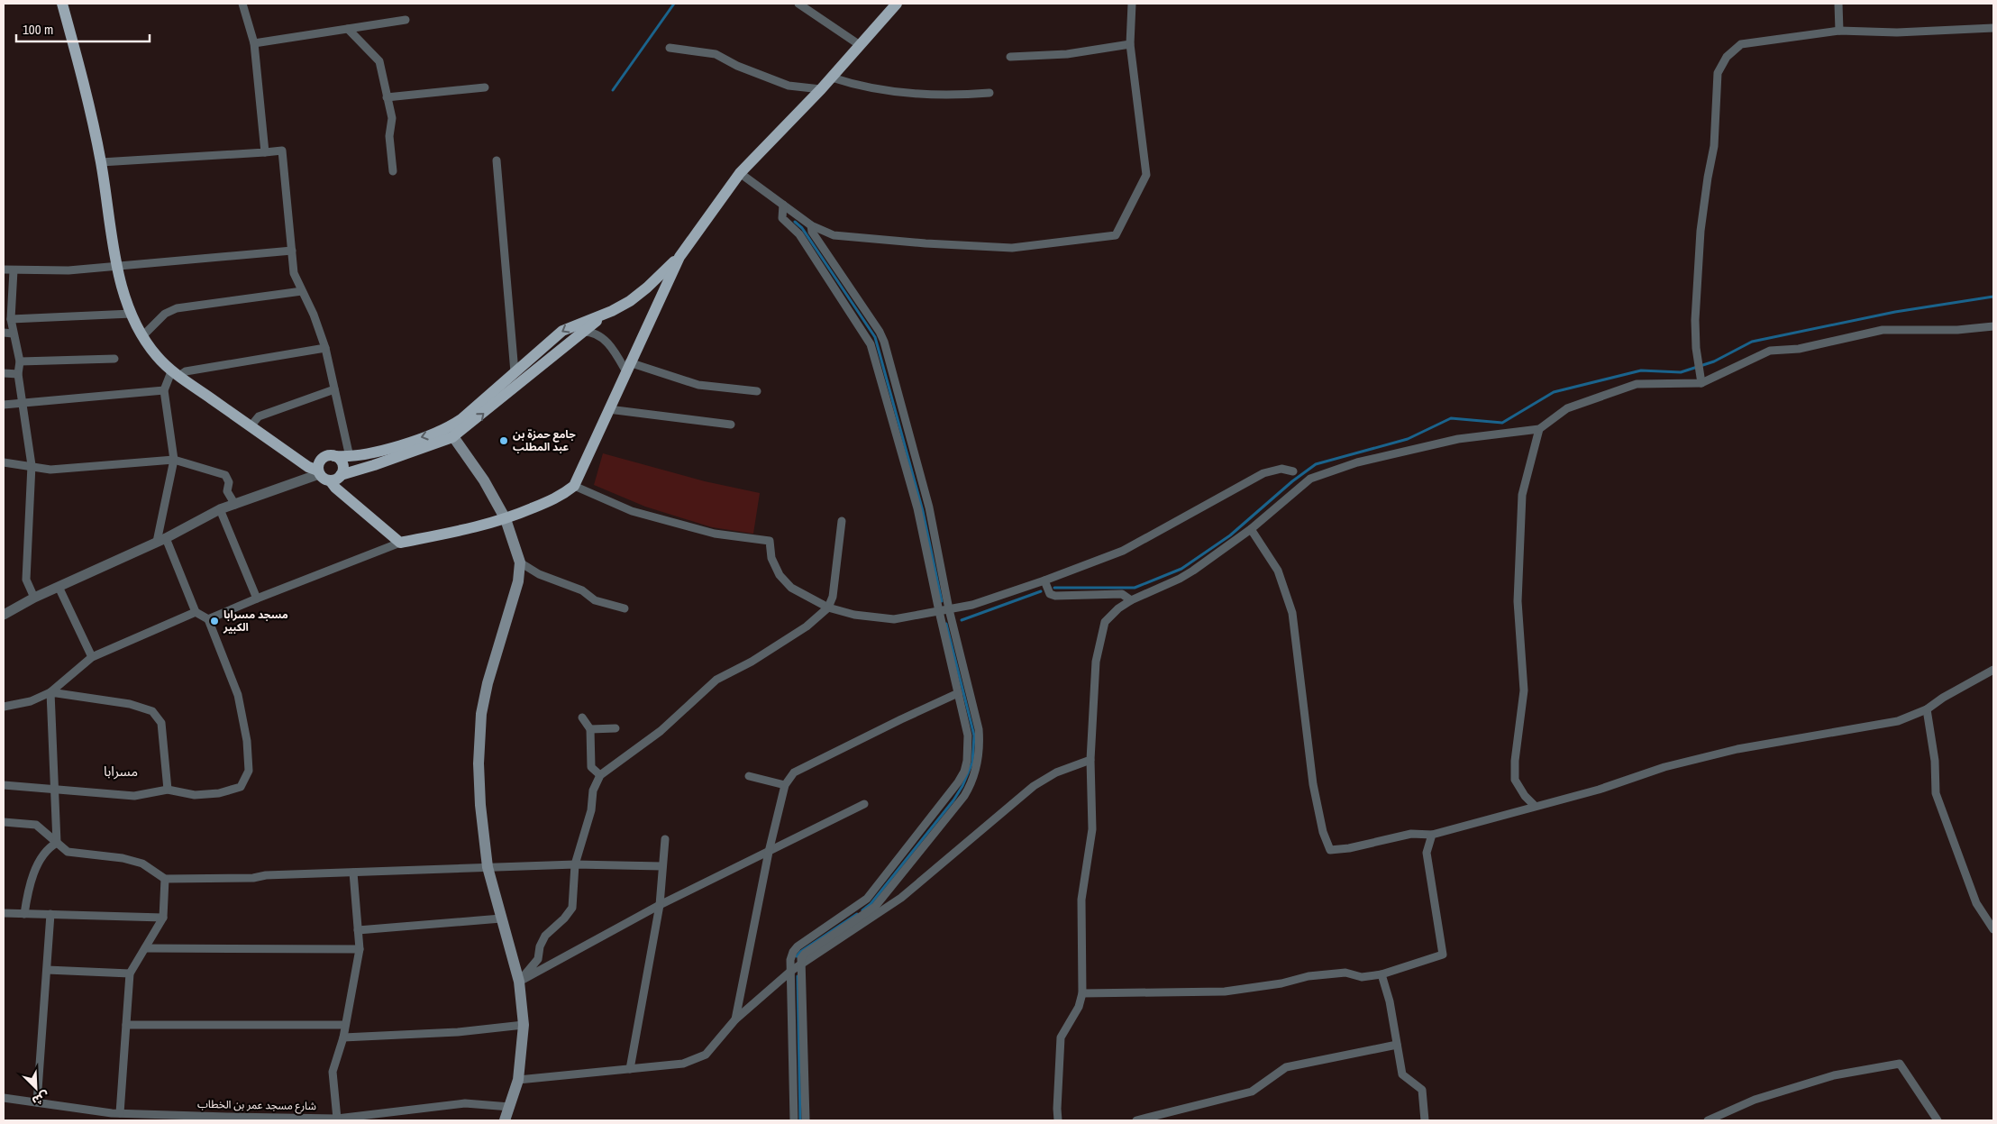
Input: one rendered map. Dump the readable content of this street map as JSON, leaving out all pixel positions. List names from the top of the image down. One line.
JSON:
{"streets":{"street":["شارع مسجد عمر بن الخطاب"]},"districts":["مسرابا"],"places":["جامع حمزة بن عبد المطلب","مسجد مسرابا الكبير"],"scale_bar":"100 m","north":"bottom right"}
